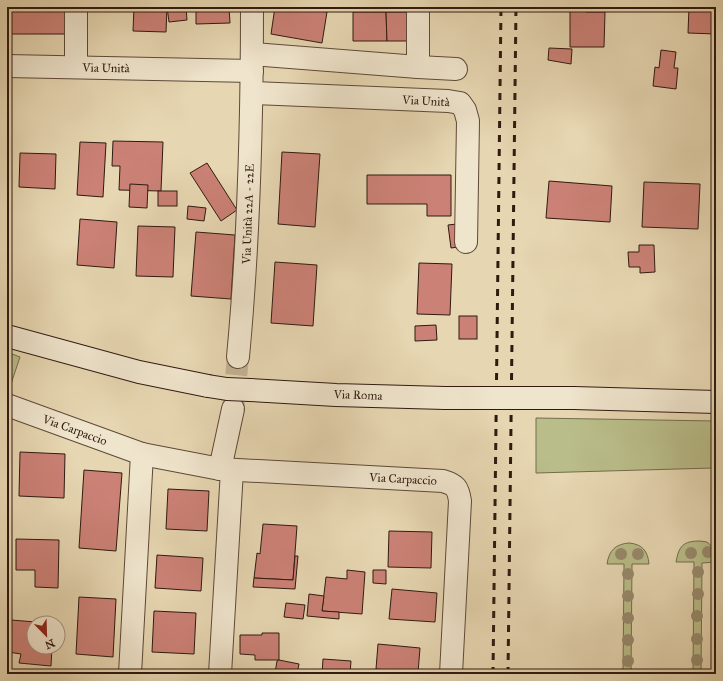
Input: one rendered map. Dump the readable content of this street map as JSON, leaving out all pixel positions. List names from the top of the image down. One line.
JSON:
{"streets":{"street":["Via Unità","Via Unità 22A - 22E","Via Roma","Via Carpaccio"]},"crossings":[["Via Unità","Via Unità 22A - 22E"]],"north":"bottom right"}
